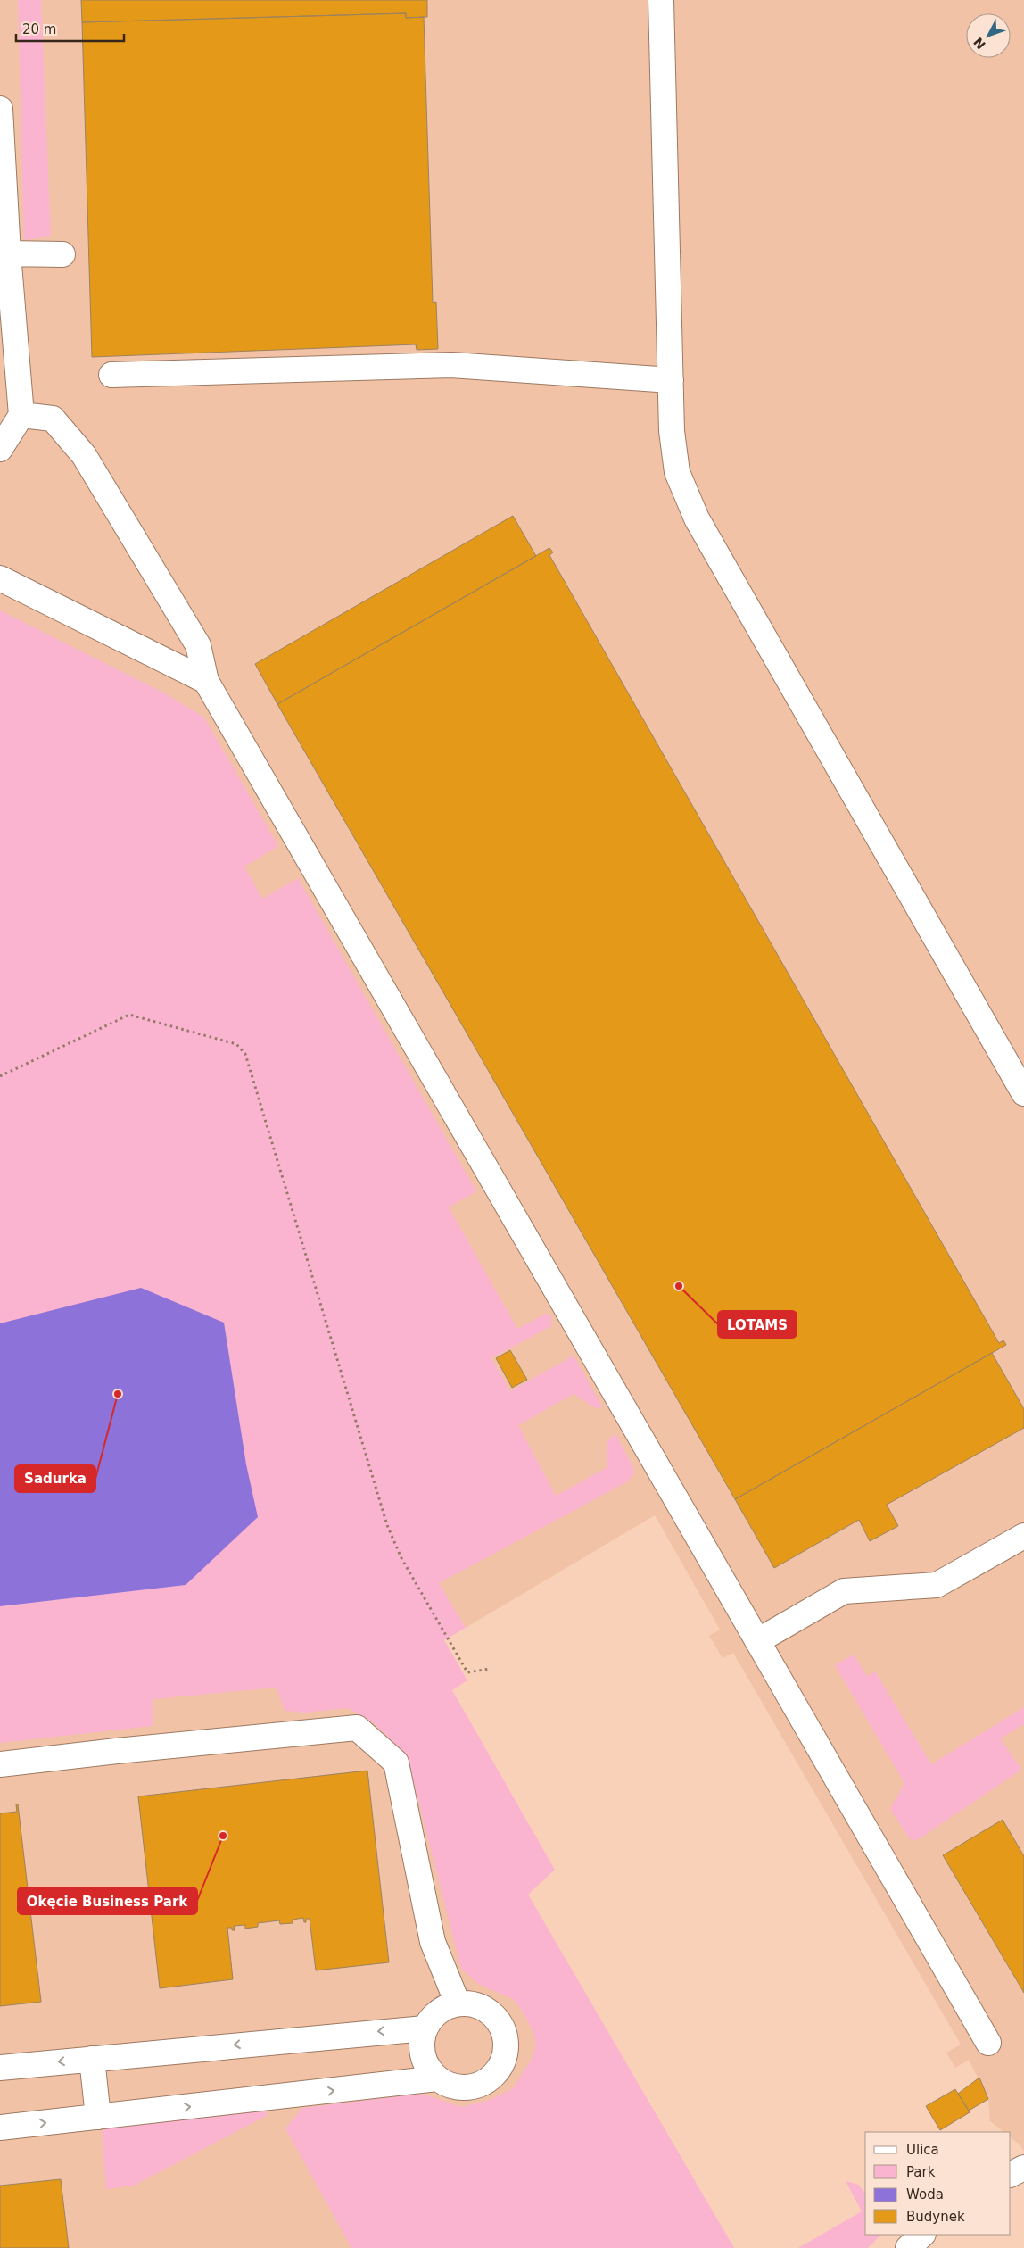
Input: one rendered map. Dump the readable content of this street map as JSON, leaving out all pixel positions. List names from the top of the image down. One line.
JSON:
{"places":["LOTAMS","Sadurka","Okęcie Business Park"],"legend":["Ulica","Park","Woda","Budynek"],"scale_bar":"20 m","north":"bottom left"}
